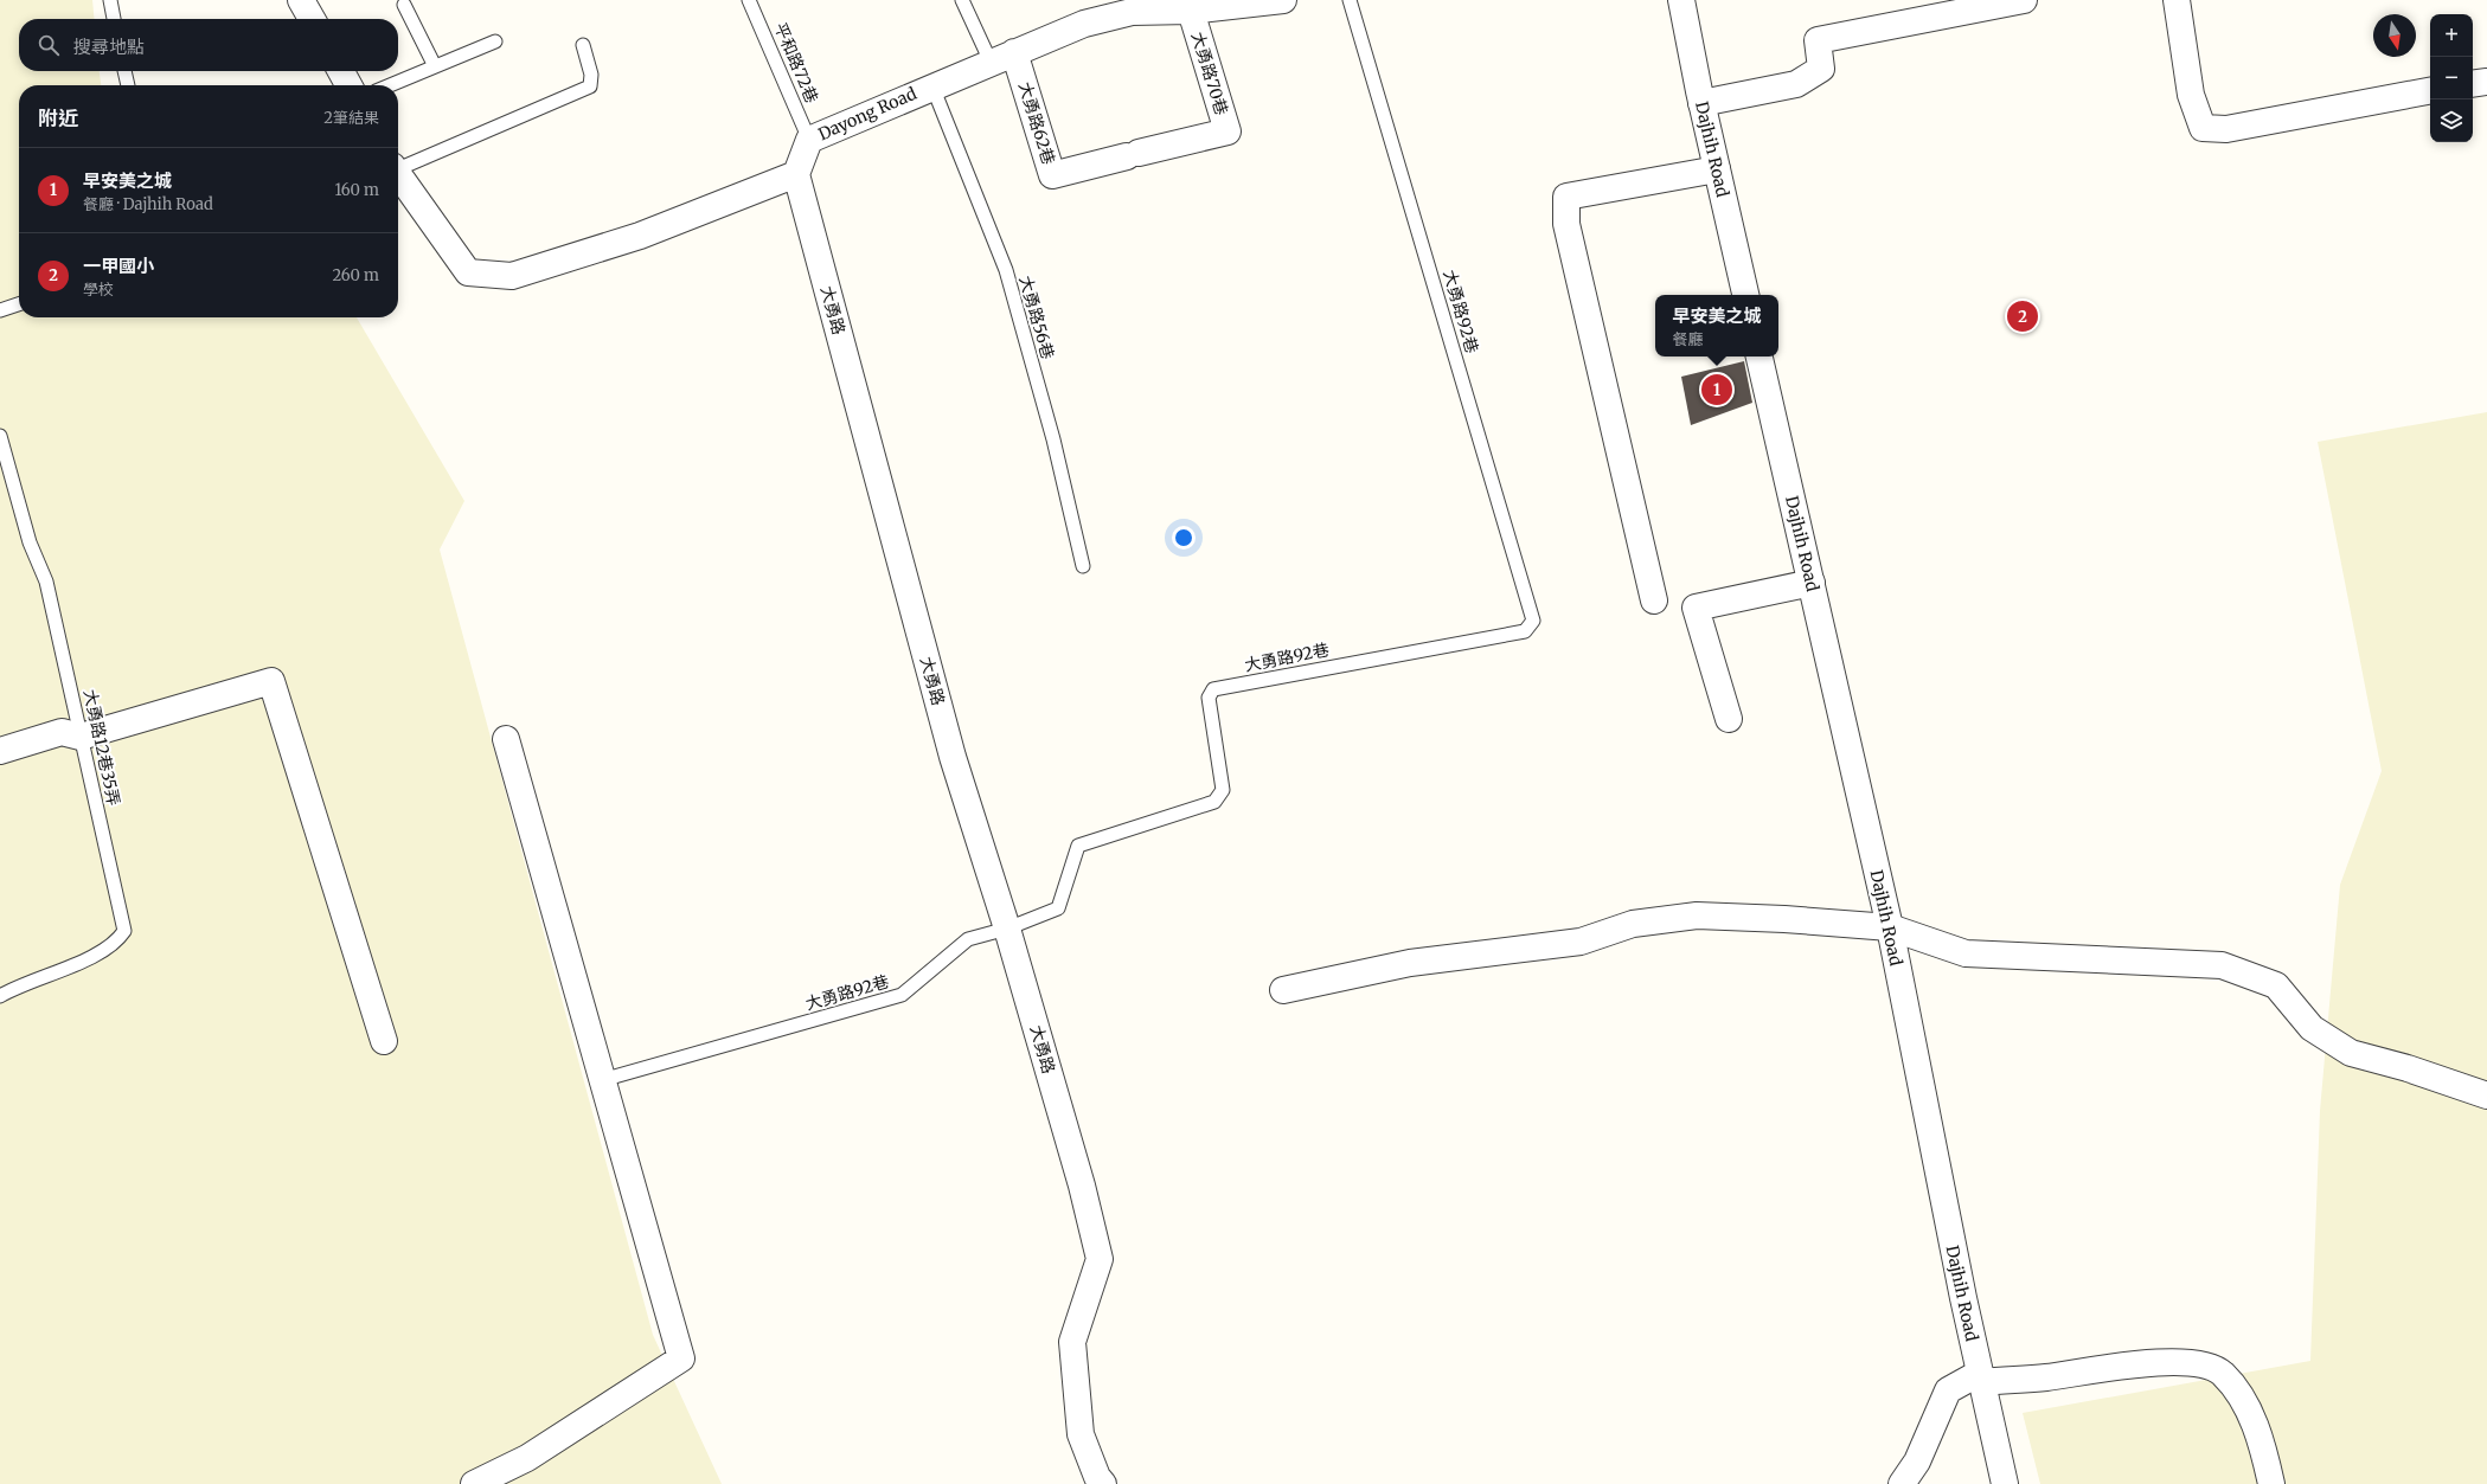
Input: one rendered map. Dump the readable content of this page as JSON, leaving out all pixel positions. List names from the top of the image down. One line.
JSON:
{"streets":{"street":["大勇路70巷","Dayong Road","大勇路62巷","Dajhih Road","大勇路"],"lane":["平和路72巷","大勇路92巷","大勇路56巷","大勇路12巷35弄"]},"crossings":[["平和路72巷","Dayong Road"],["大勇路70巷","Dayong Road"],["大勇路70巷","大勇路62巷"],["Dayong Road","大勇路62巷"],["Dayong Road","大勇路"],["Dayong Road","大勇路56巷"],["大勇路","大勇路92巷"]],"north":"bottom","page":{"map_buttons":["+","−"],"search":"搜尋地點","heading":["附近","2筆結果"],"list":[{"mark":"1","name":"早安美之城","note":"餐廳 · Dajhih Road","value":"160 m"},{"mark":"2","name":"一甲國小","note":"學校","value":"260 m"}],"popup":["早安美之城","餐廳"],"pins":["2","1"]}}
